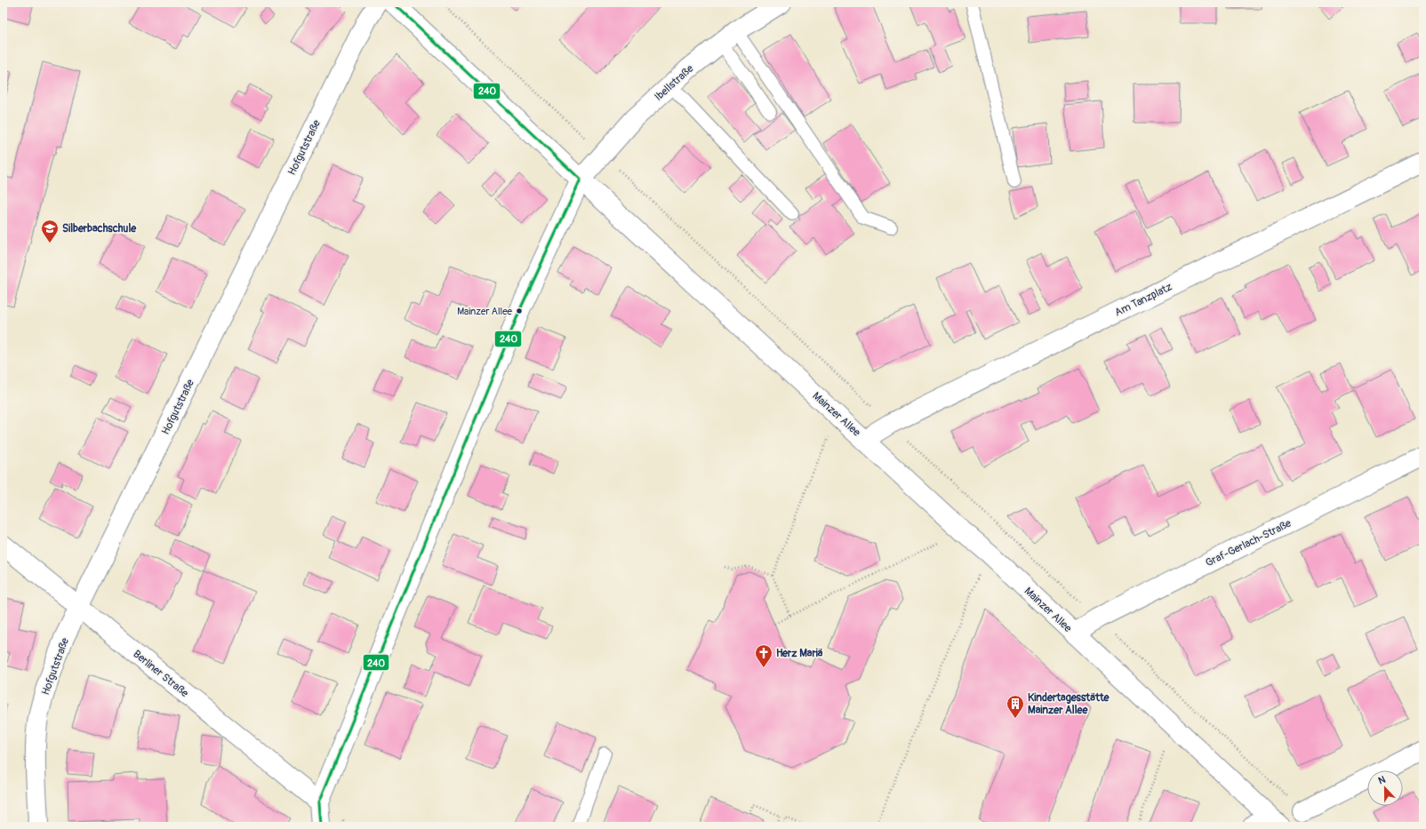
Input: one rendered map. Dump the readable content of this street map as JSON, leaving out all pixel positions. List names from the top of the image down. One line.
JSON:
{"streets":{"street":["Ibellstraße","Hofgutstraße","Am Tanzplatz","Mainzer Allee","Graf-Gerlach-Straße","Berliner Straße"]},"crossings":[["Ibellstraße","Mainzer Allee"],["Ibellstraße","Berliner Straße"],["Hofgutstraße","Berliner Straße"],["Am Tanzplatz","Mainzer Allee"],["Mainzer Allee","Graf-Gerlach-Straße"]],"places":{"school or university":["Silberbachschule"],"other":["Mainzer Allee"],"church":["Herz Mariä"],"building":["Kindertagesstätte Mainzer Allee"]},"lines":["transit line 240"],"north":"top"}
